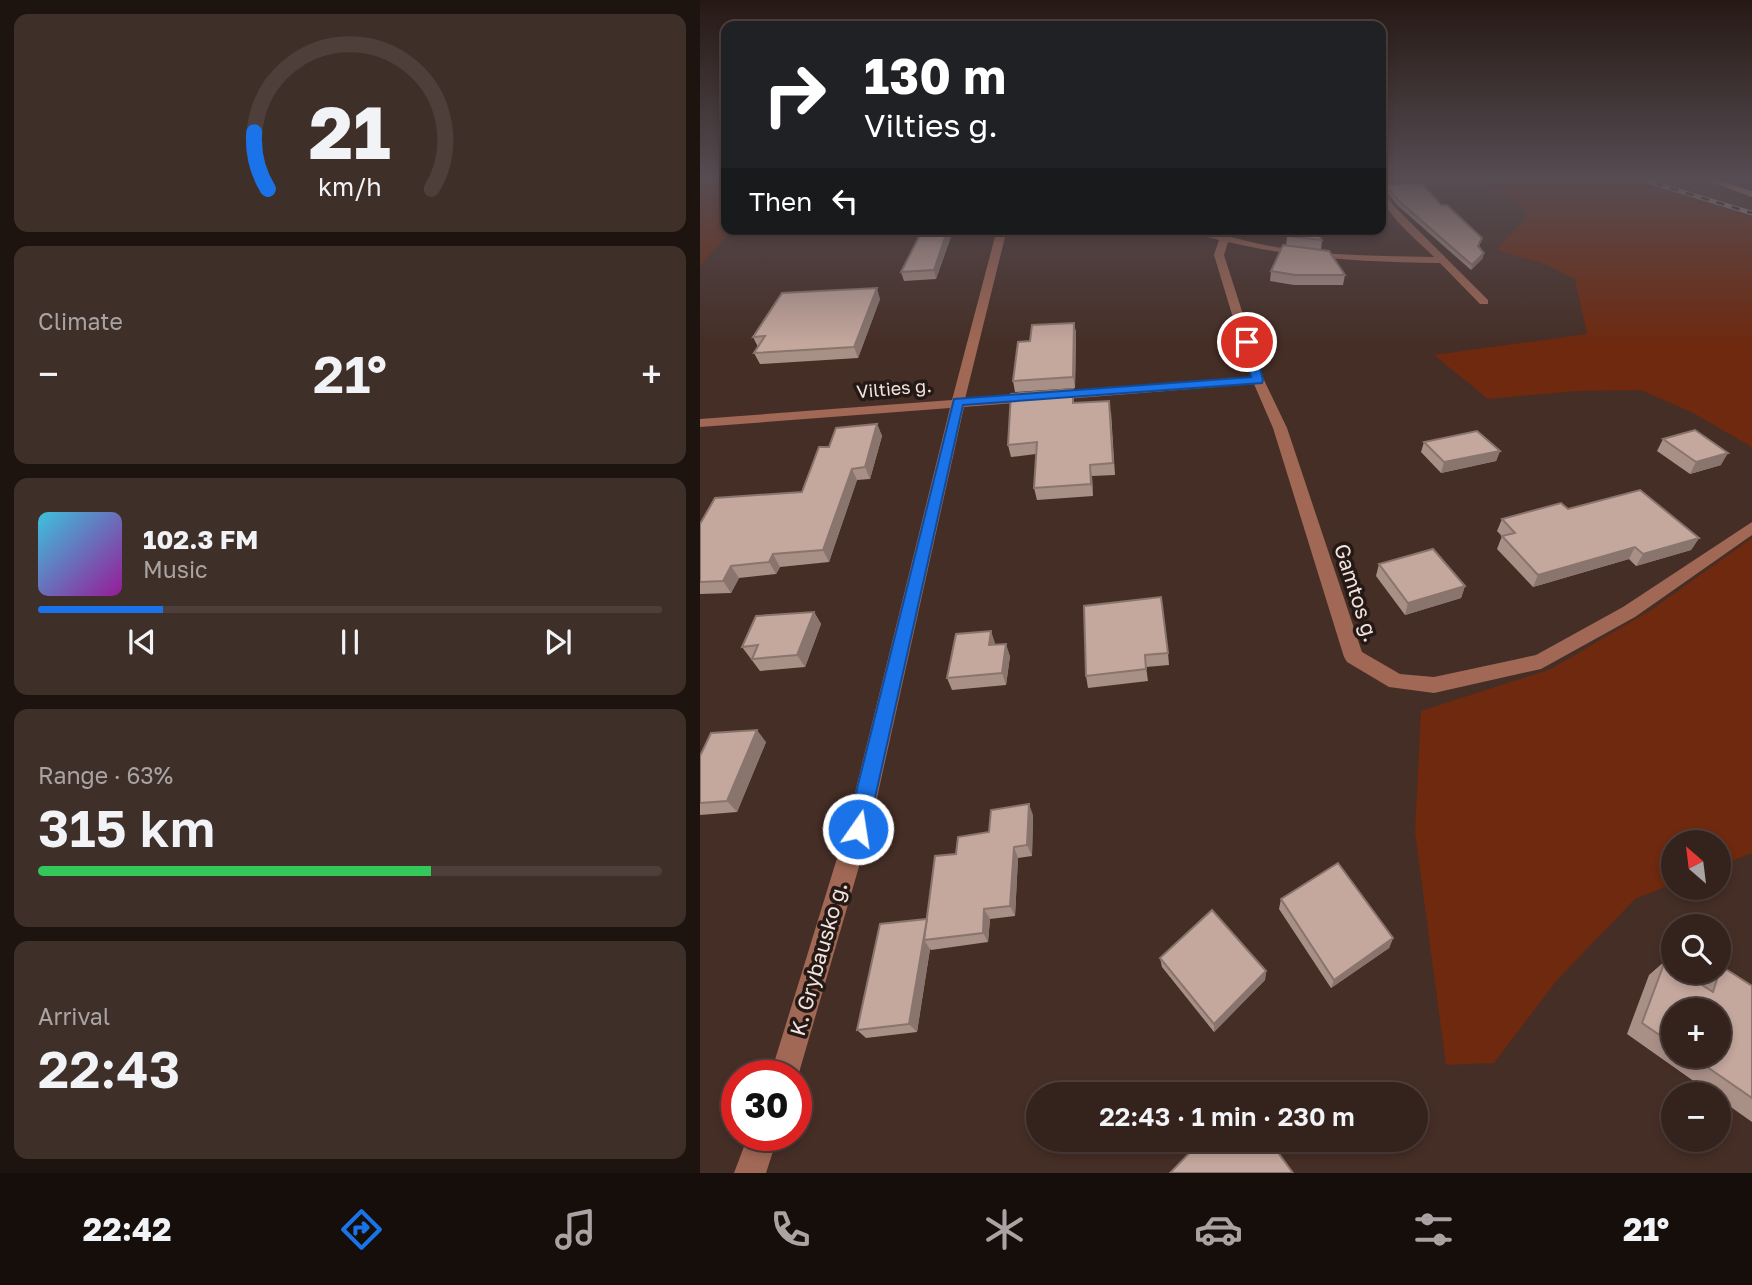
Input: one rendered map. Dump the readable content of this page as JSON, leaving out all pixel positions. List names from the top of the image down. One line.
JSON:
{"streets":{"street":["Vilties g.","Gamtos g.","K. Grybausko g."]},"crossings":[["Vilties g.","Gamtos g."],["Vilties g.","K. Grybausko g."]],"north":"top left","page":{"turn":["130 m","Vilties g."],"then":"Then","tile":["Climate",["Range · 63%","315 km"],["Arrival","22:43"]],"heat":["−","21°","+"],"song":["102.3 FM","Music"],"map_buttons":["+","−"],"limit":"30","trip":"22:43 · 1 min · 230 m","tabs":["22:42","21°"],"gauge":["21","km/h"]}}
